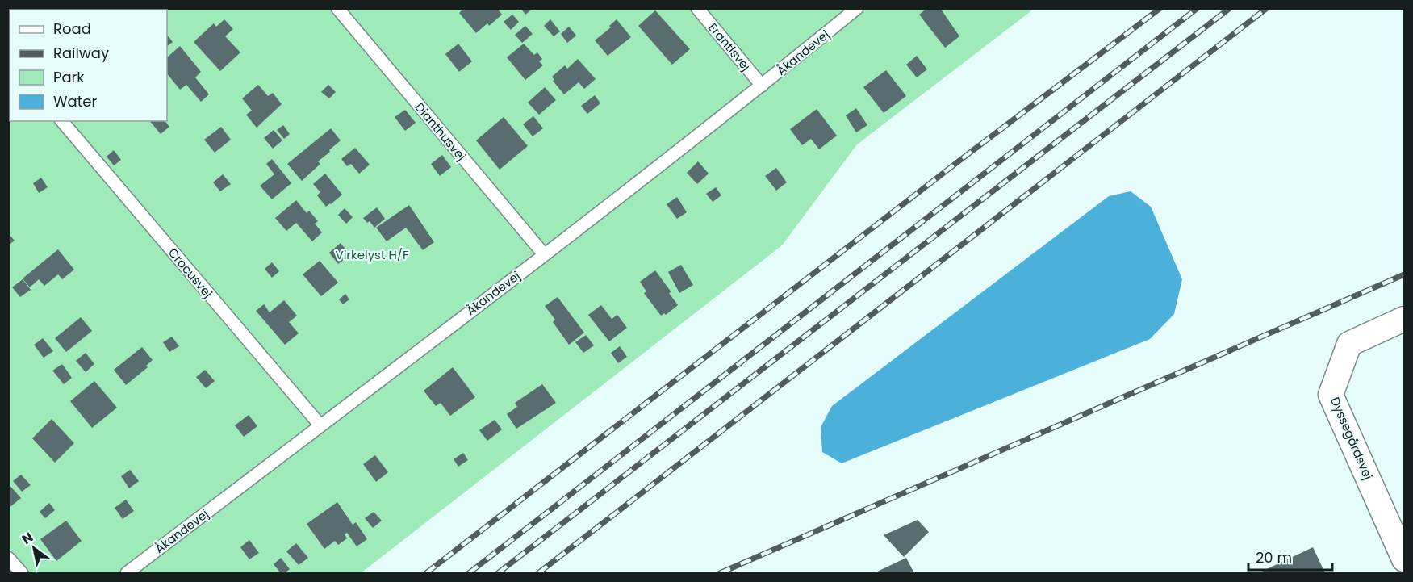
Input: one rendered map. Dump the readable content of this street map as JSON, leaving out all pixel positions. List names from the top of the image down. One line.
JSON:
{"streets":{"street":["Dyssegårdsvej"],"lane":["Erantisvej","Åkandevej","Dianthusvej","Crocusvej"]},"crossings":[["Erantisvej","Åkandevej"],["Åkandevej","Dianthusvej"],["Åkandevej","Crocusvej"]],"parks":["Virkelyst H/F"],"legend":["Road","Railway","Park","Water"],"scale_bar":"20 m","north":"top left"}
